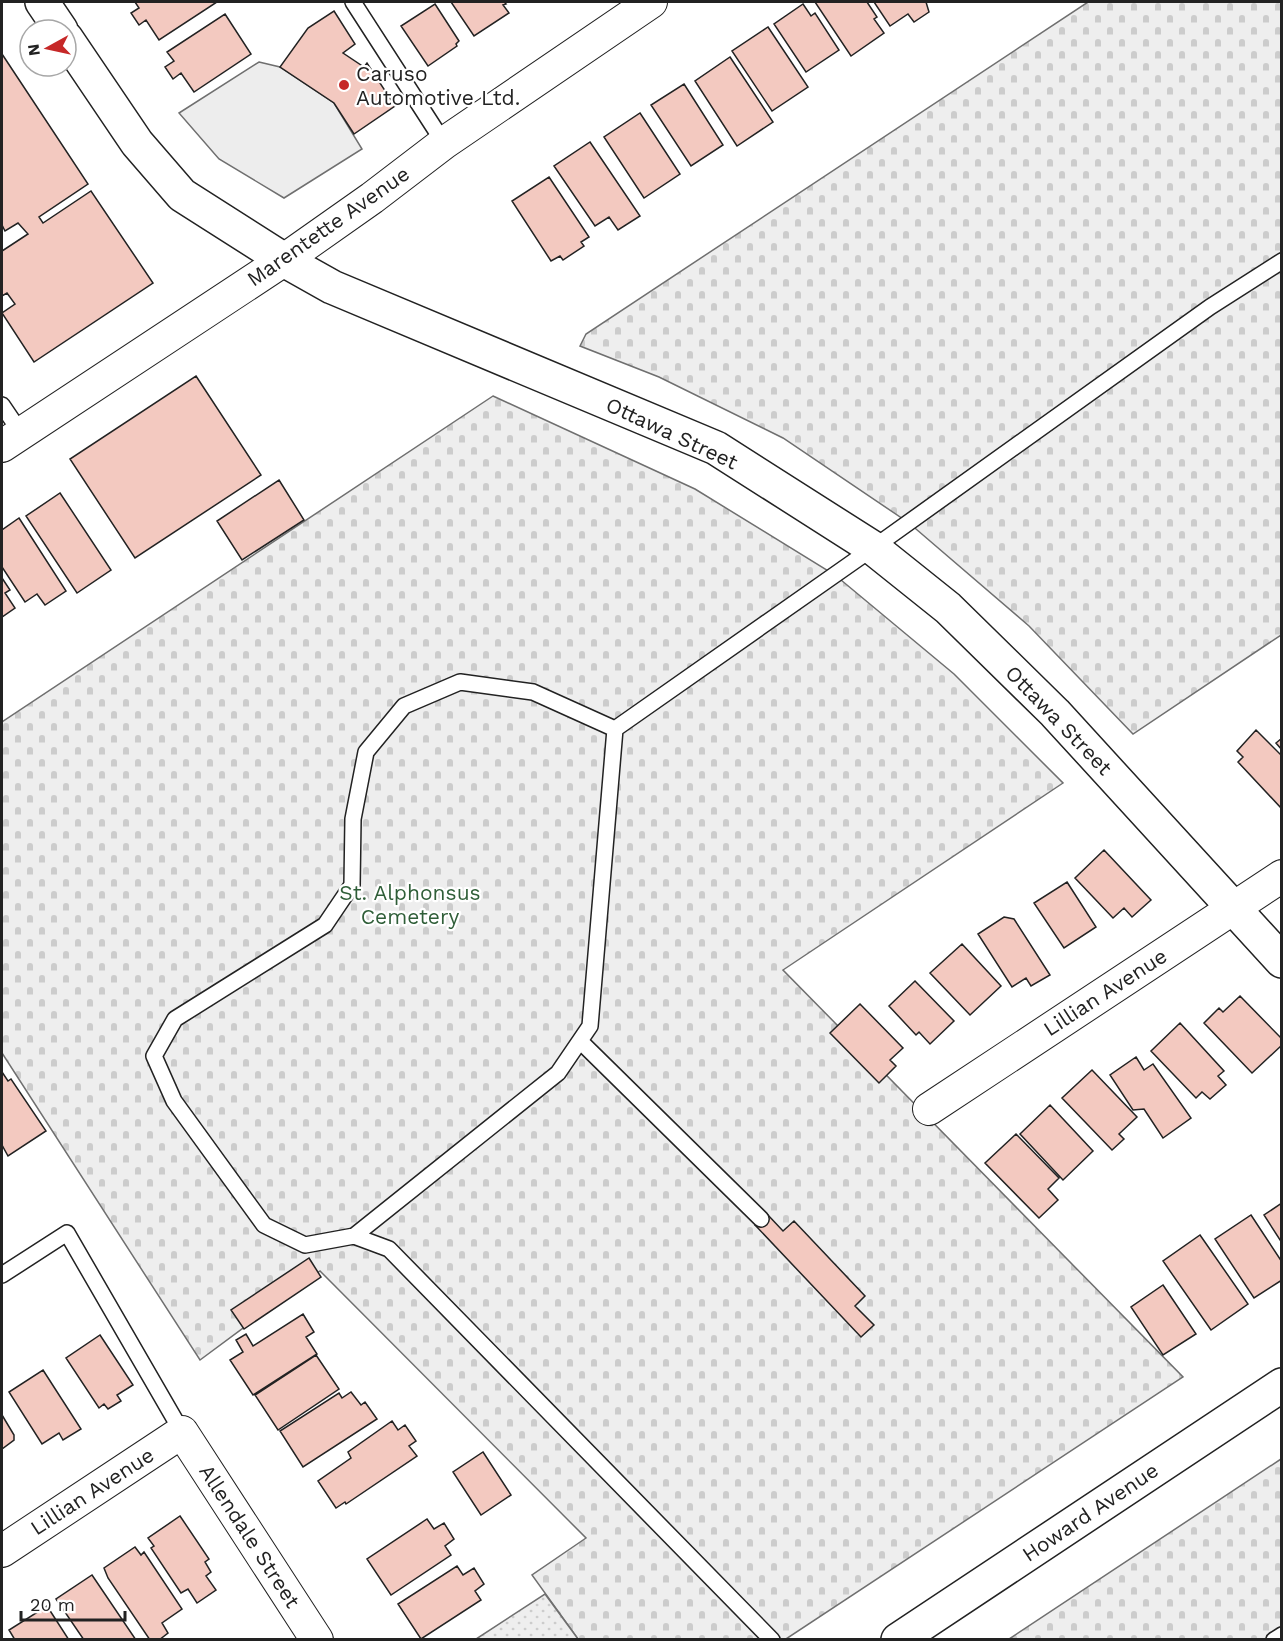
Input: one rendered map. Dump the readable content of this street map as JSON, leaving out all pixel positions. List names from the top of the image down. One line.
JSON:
{"streets":{"street":["Marentette Avenue","Ottawa Street","Lillian Avenue","Howard Avenue","Allendale Street"]},"crossings":[["Marentette Avenue","Ottawa Street"],["Ottawa Street","Lillian Avenue"],["Lillian Avenue","Allendale Street"]],"parks":["St. Alphonsus Cemetery"],"places":["Caruso Automotive Ltd."],"scale_bar":"20 m","north":"left"}
